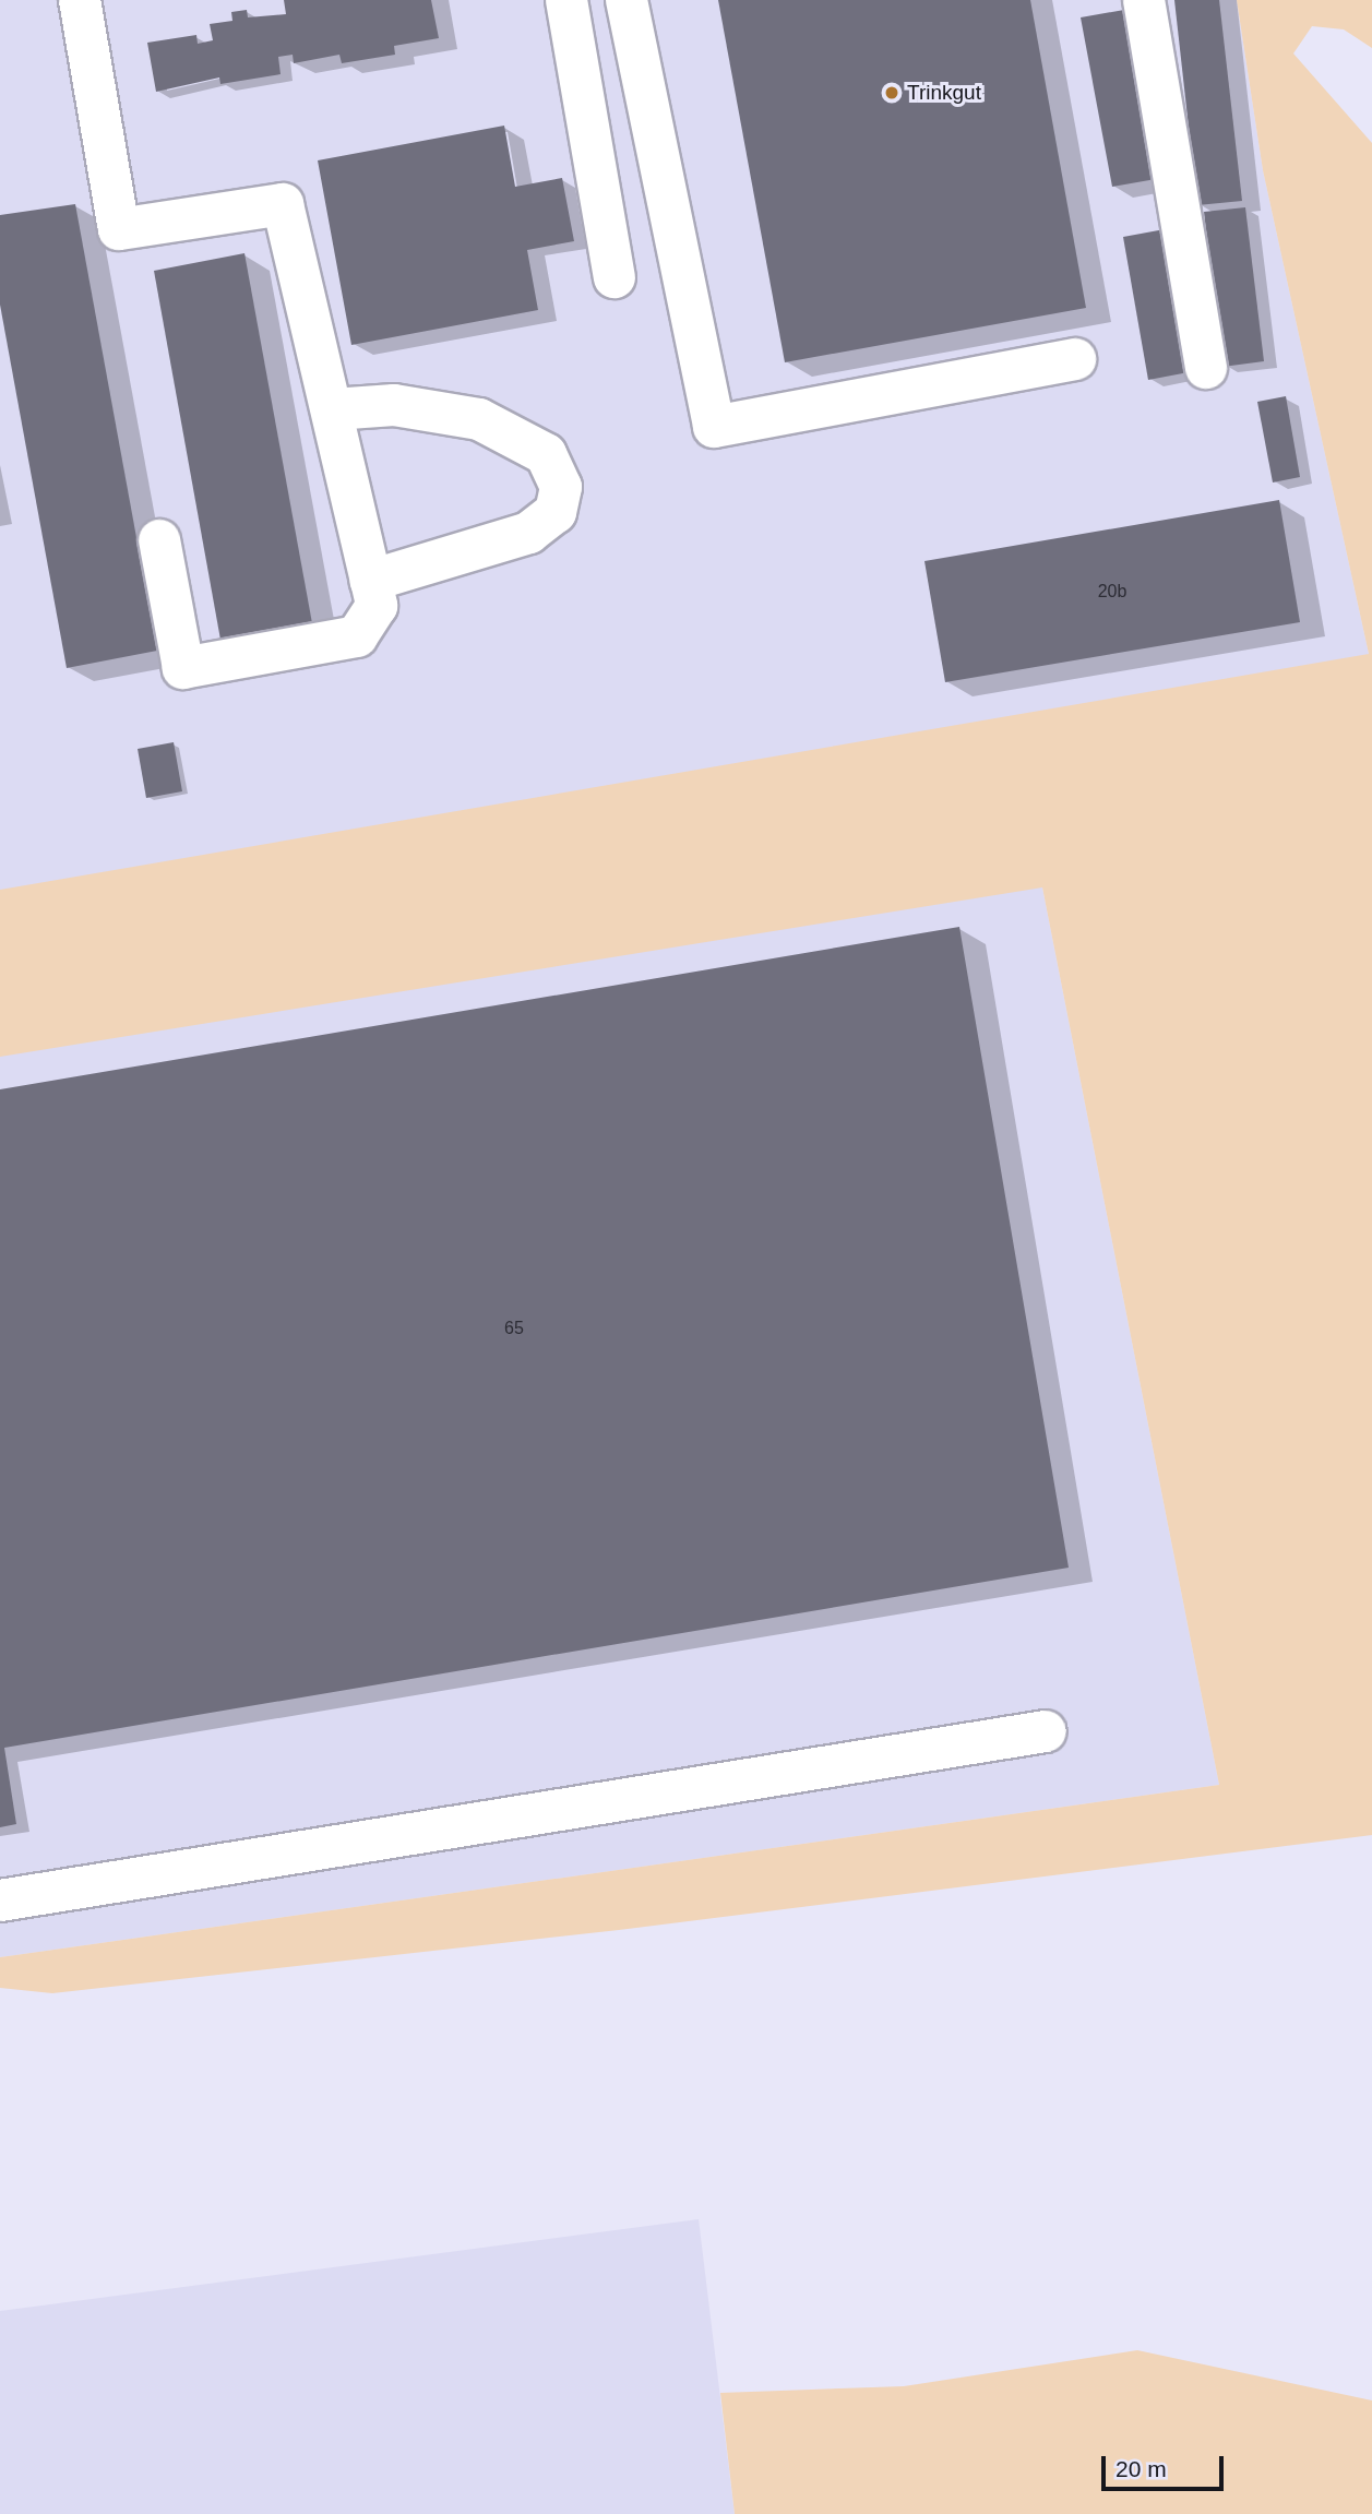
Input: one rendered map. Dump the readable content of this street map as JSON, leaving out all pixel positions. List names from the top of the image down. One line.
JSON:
{"places":["Trinkgut"],"house_numbers":["20b","65"],"scale_bar":"20 m"}
